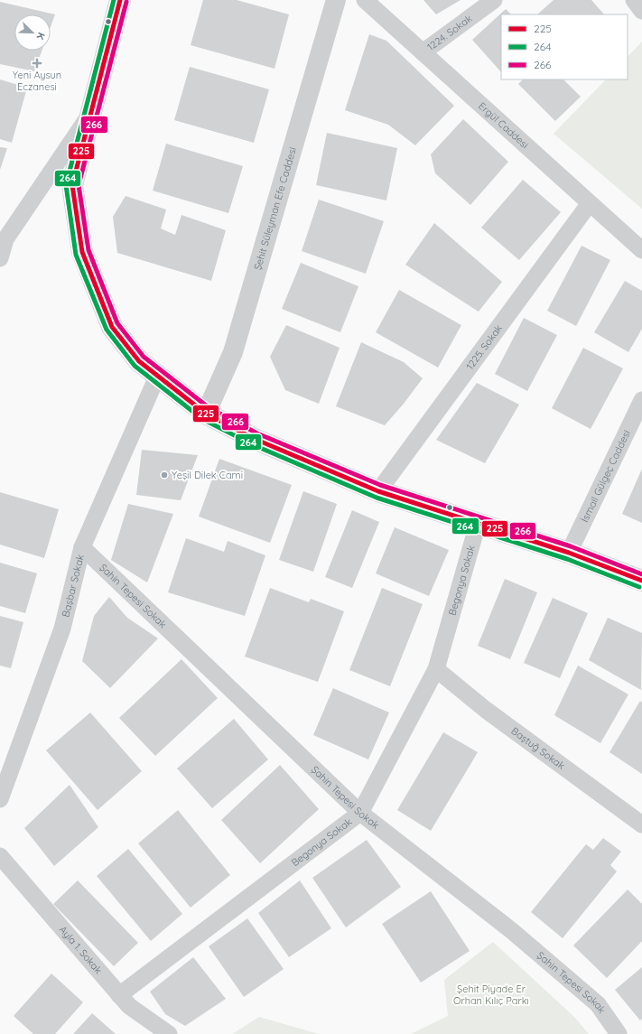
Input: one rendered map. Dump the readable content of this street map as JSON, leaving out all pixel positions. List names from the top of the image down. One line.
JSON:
{"streets":{"street":["1224. Sokak","Ergül Caddesi","Şehit Süleyman Efe Caddesi","1225. Sokak","İsmail Gülgeç Caddesi","Begonya Sokak","Başbar Sokak","Şahin Tepesi Sokak","Baştuğ Sokak","Ayla 1. Sokak"]},"crossings":[["1224. Sokak","Ergül Caddesi"],["Ergül Caddesi","1225. Sokak"],["Begonya Sokak","Şahin Tepesi Sokak"],["Begonya Sokak","Baştuğ Sokak"],["Begonya Sokak","Ayla 1. Sokak"],["Başbar Sokak","Şahin Tepesi Sokak"]],"parks":["Şehit Piyade Er Orhan Kılıç Parkı"],"places":{"health":["Yeni Aysun Eczanesi"],"other":["Yeşil Dilek Cami"]},"lines":["transit line 225","transit line 264","transit line 266"],"legend":["225","264","266"],"north":"bottom right"}
